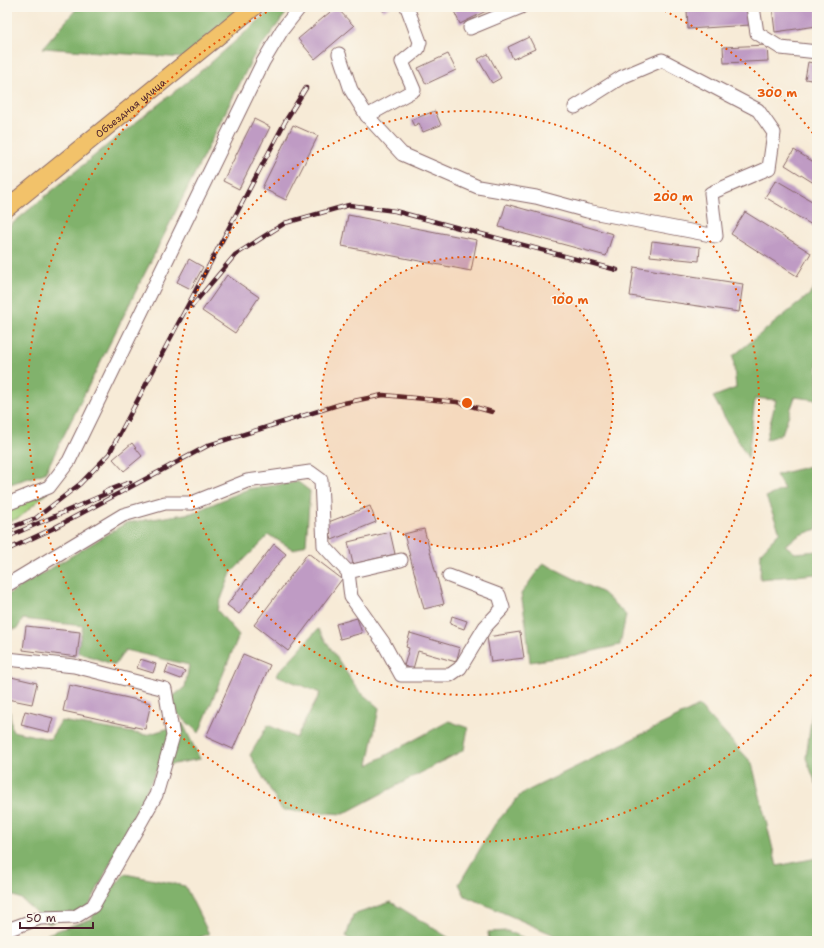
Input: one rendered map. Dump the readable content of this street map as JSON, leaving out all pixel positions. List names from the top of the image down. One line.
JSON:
{"streets":{"main road":["Объездная улица"]},"scale_bar":"50 m","rings":["300 m","200 m","100 m"]}
